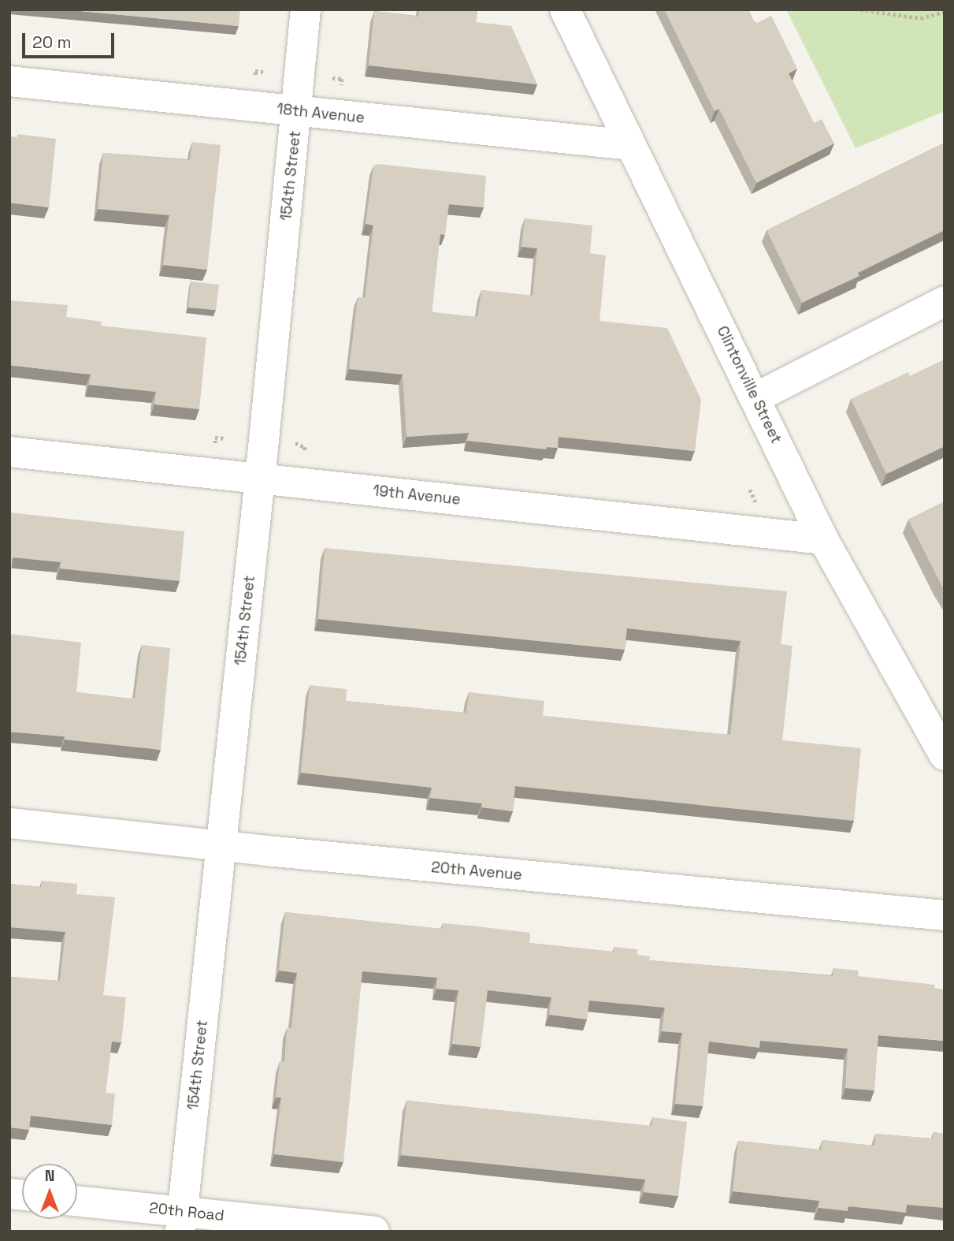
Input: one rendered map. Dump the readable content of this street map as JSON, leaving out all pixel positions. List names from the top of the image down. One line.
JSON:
{"streets":{"street":["18th Avenue","154th Street","Clintonville Street","19th Avenue","20th Avenue","20th Road"]},"crossings":[["18th Avenue","154th Street"],["18th Avenue","Clintonville Street"],["154th Street","19th Avenue"],["154th Street","20th Avenue"],["154th Street","20th Road"],["Clintonville Street","19th Avenue"]],"scale_bar":"20 m","north":"top"}
